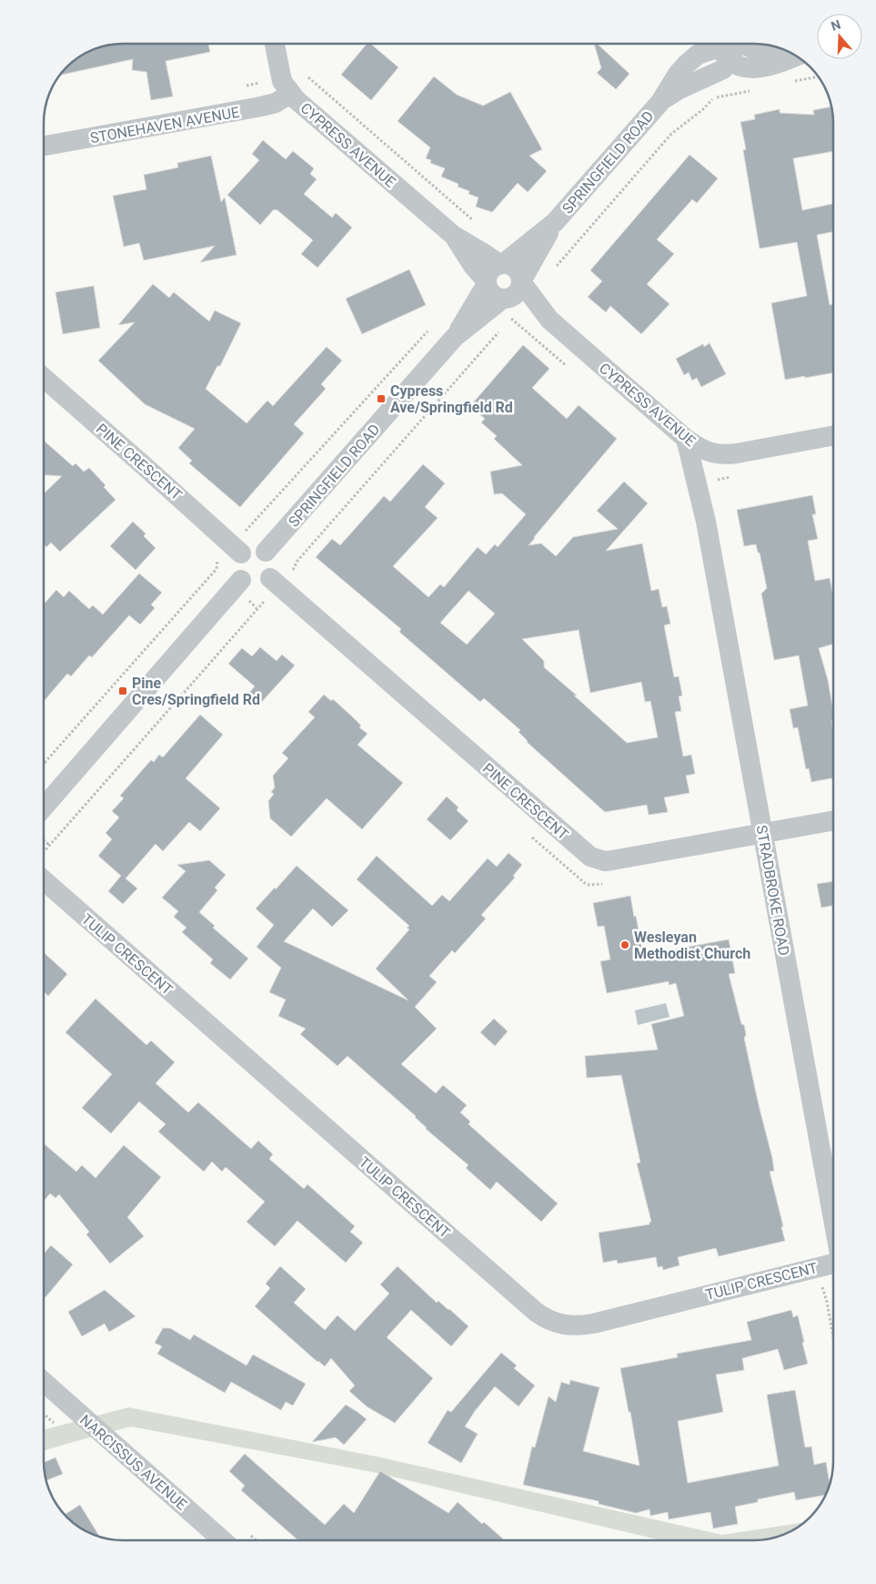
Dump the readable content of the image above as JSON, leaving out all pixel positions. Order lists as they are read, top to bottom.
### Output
{
  "streets": {
    "street": [
      "STONEHAVEN AVENUE",
      "CYPRESS AVENUE",
      "SPRINGFIELD ROAD",
      "PINE CRESCENT",
      "STRADBROKE ROAD",
      "TULIP CRESCENT",
      "NARCISSUS AVENUE"
    ]
  },
  "crossings": [
    ["STONEHAVEN AVENUE", "CYPRESS AVENUE"],
    ["CYPRESS AVENUE", "SPRINGFIELD ROAD"],
    ["CYPRESS AVENUE", "STRADBROKE ROAD"],
    ["PINE CRESCENT", "STRADBROKE ROAD"]
  ],
  "places": {
    "transit": ["Cypress Ave/Springfield Rd", "Pine Cres/Springfield Rd"],
    "other": ["Wesleyan Methodist Church"]
  },
  "north": "top"
}
